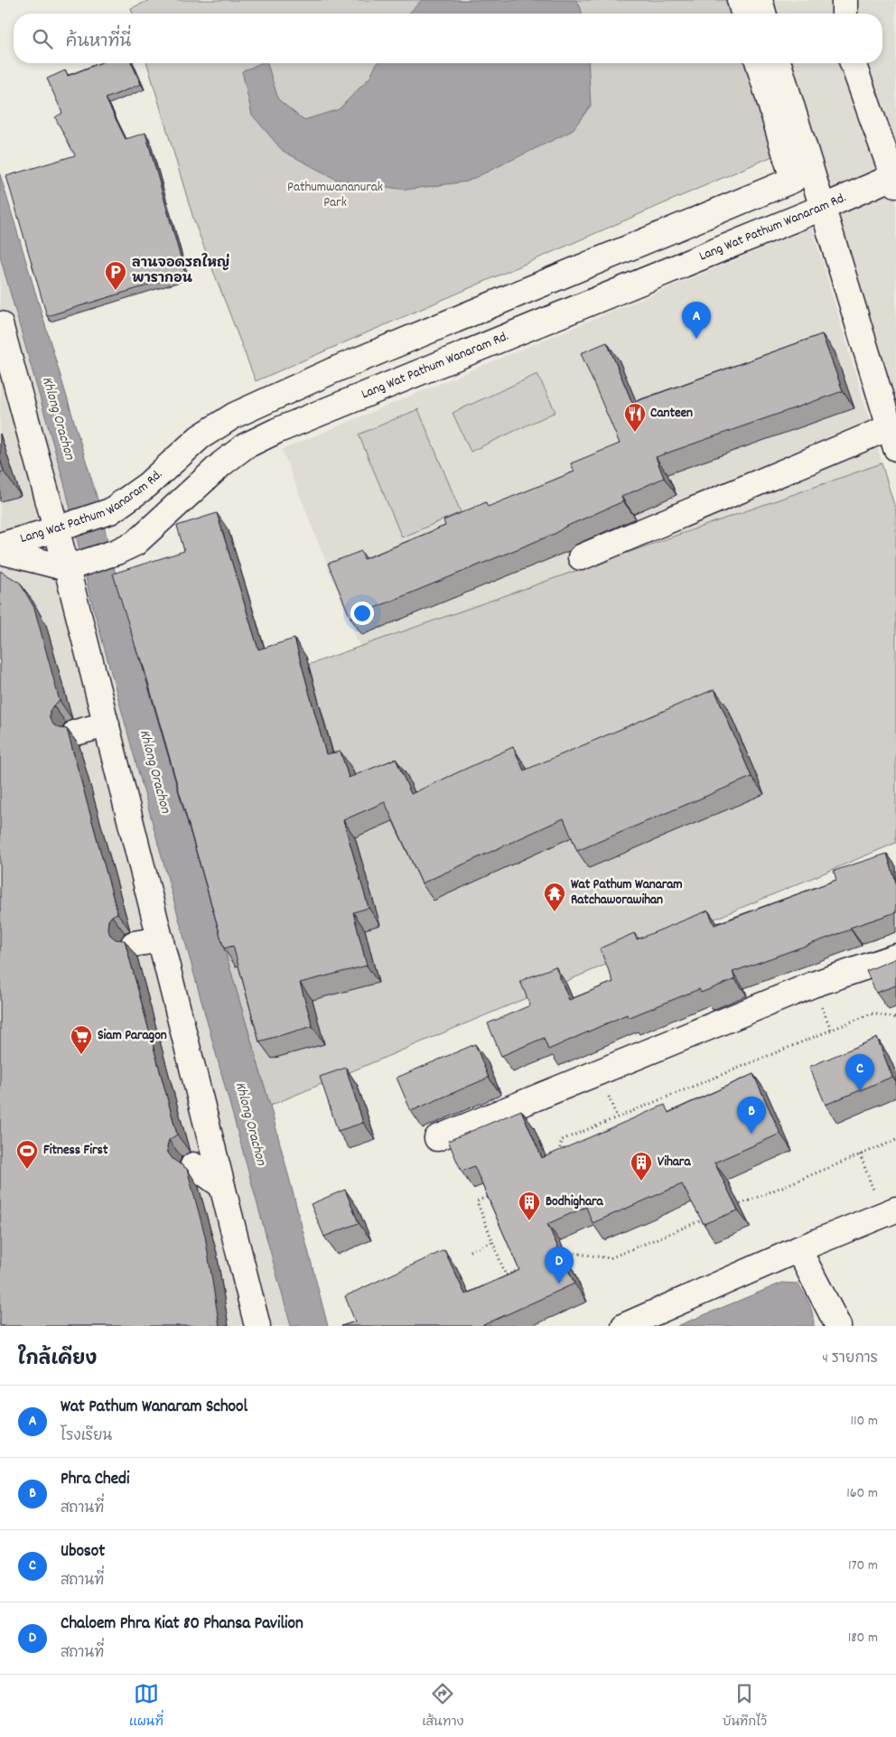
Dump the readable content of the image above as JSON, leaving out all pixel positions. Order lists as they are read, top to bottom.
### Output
{
  "streets": {
    "lane": ["Lang Wat Pathum Wanaram Rd."]
  },
  "water": ["Khlong Orachon"],
  "parks": ["Pathumwananurak Park"],
  "places": {
    "parking": ["ลานจอดรถใหญ่ พารากอน"],
    "restaurant": ["Canteen"],
    "temple": ["Wat Pathum Wanaram Ratchaworawihan"],
    "supermarket": ["Siam Paragon"],
    "sports": ["Fitness First"],
    "building": ["Vihara", "Bodhighara"]
  },
  "page": {
    "search": "ค้นหาที่นี่",
    "pins": [
      "A",
      "C",
      "B",
      "D"
    ],
    "heading": ["ใกล้เคียง", "4 รายการ"],
    "list": [
      {
        "mark": "A",
        "name": "Wat Pathum Wanaram School",
        "note": "โรงเรียน",
        "value": "110 m"
      },
      {
        "mark": "B",
        "name": "Phra Chedi",
        "note": "สถานที่",
        "value": "160 m"
      },
      {
        "mark": "C",
        "name": "Ubosot",
        "note": "สถานที่",
        "value": "170 m"
      },
      {
        "mark": "D",
        "name": "Chaloem Phra Kiat 80 Phansa Pavilion",
        "note": "สถานที่",
        "value": "180 m"
      }
    ],
    "nav": ["แผนที่", "เส้นทาง", "บันทึกไว้"]
  }
}
